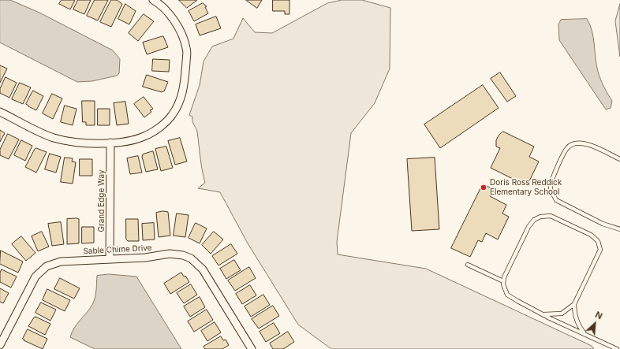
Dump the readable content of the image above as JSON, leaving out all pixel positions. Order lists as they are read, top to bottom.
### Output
{
  "streets": {
    "street": ["Grand Edge Way", "Sable Chime Drive"]
  },
  "crossings": [
    ["Grand Edge Way", "Sable Chime Drive"]
  ],
  "places": ["Doris Ross Reddick Elementary School"],
  "north": "top right"
}
